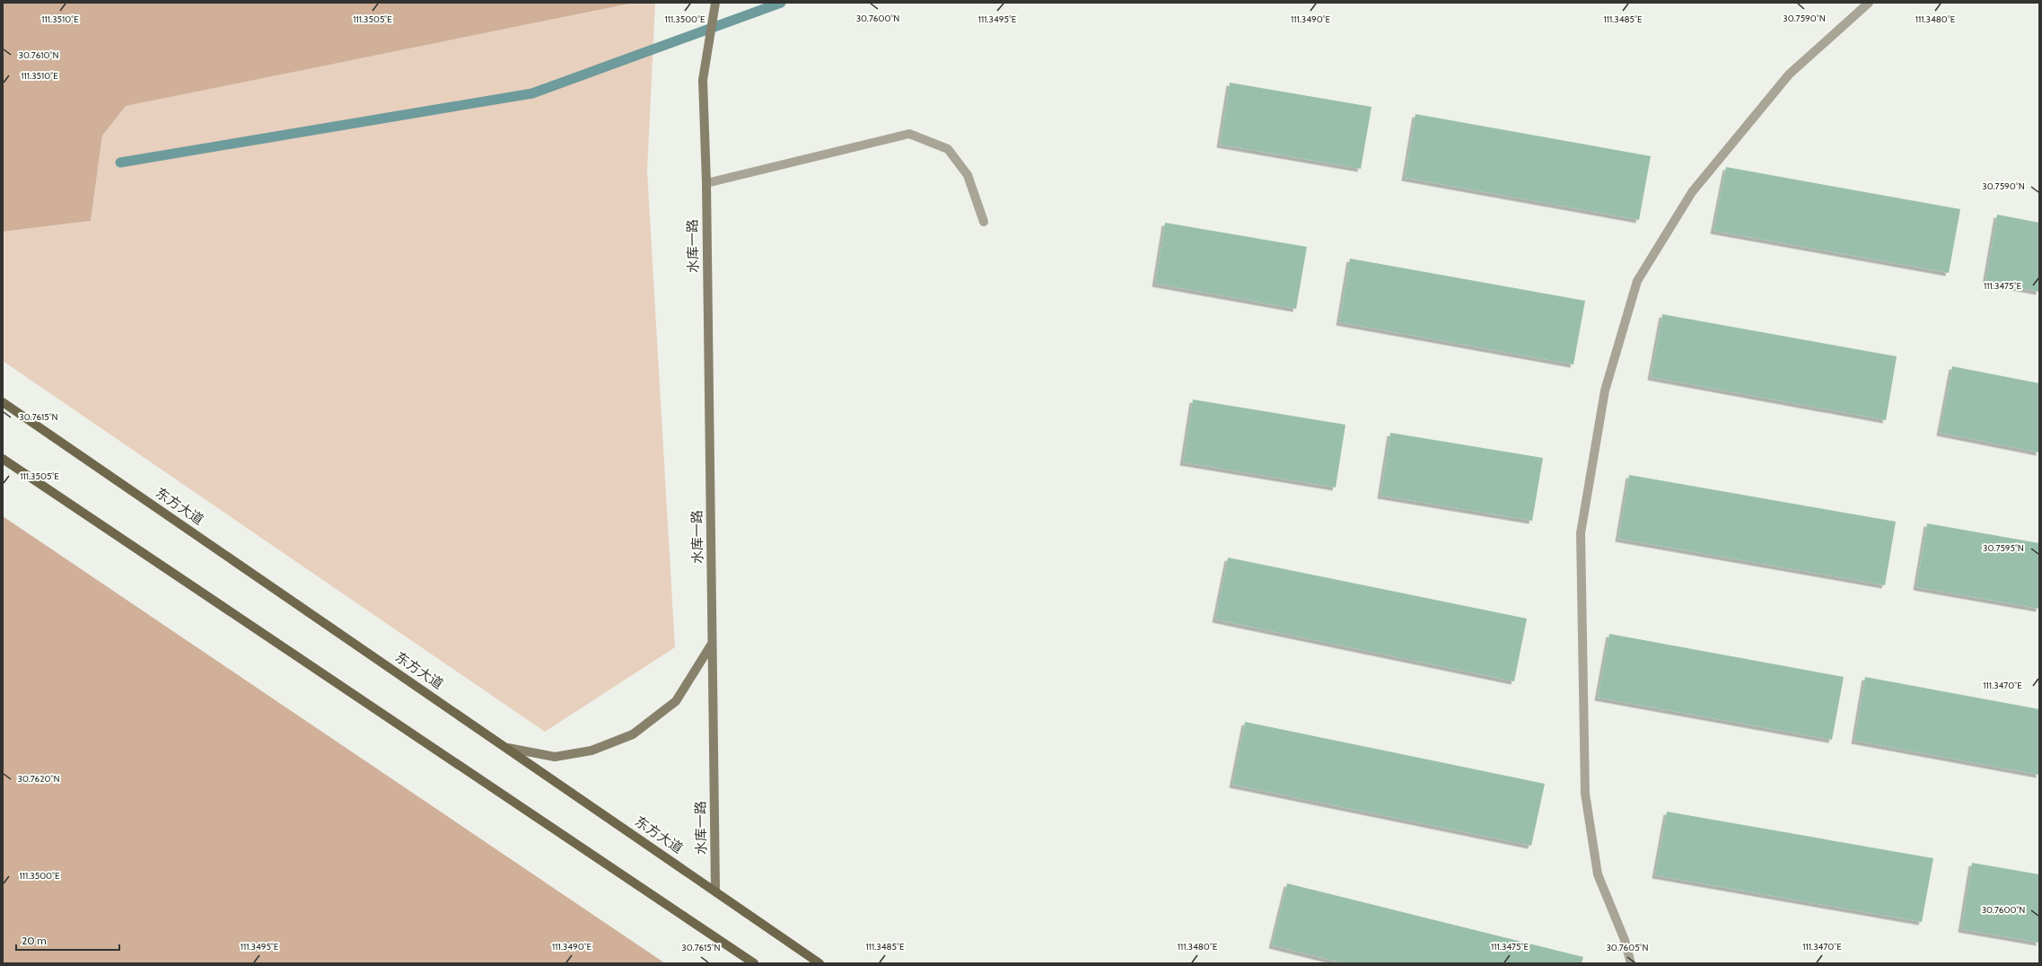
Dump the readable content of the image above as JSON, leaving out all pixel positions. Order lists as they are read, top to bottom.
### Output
{
  "streets": {
    "main road": ["东方大道"],
    "street": ["水库一路"]
  },
  "crossings": [
    ["水库一路", "东方大道"]
  ],
  "scale_bar": "20 m",
  "coordinates": [
    "30.7600°N",
    "30.7590°N",
    "111.3495°E",
    "111.3480°E",
    "111.3510°E",
    "111.3505°E",
    "111.3500°E",
    "111.3490°E",
    "111.3485°E",
    "30.7610°N",
    "111.3475°E",
    "30.7615°N",
    "30.7595°N",
    "111.3470°E",
    "30.7620°N",
    "30.7605°N"
  ]
}
